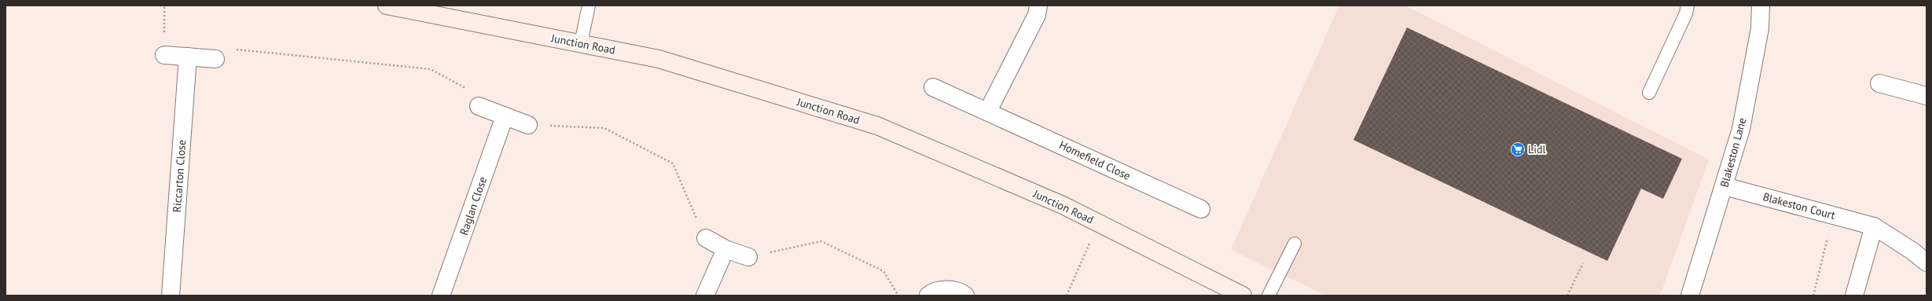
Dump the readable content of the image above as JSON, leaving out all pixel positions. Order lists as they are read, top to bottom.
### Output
{
  "streets": {
    "main road": ["Junction Road"],
    "street": [
      "Blakeston Lane",
      "Homefield Close",
      "Riccarton Close",
      "Raglan Close",
      "Blakeston Court"
    ]
  },
  "crossings": [
    ["Blakeston Lane", "Blakeston Court"]
  ],
  "places": {
    "supermarket": ["Lidl"]
  }
}
